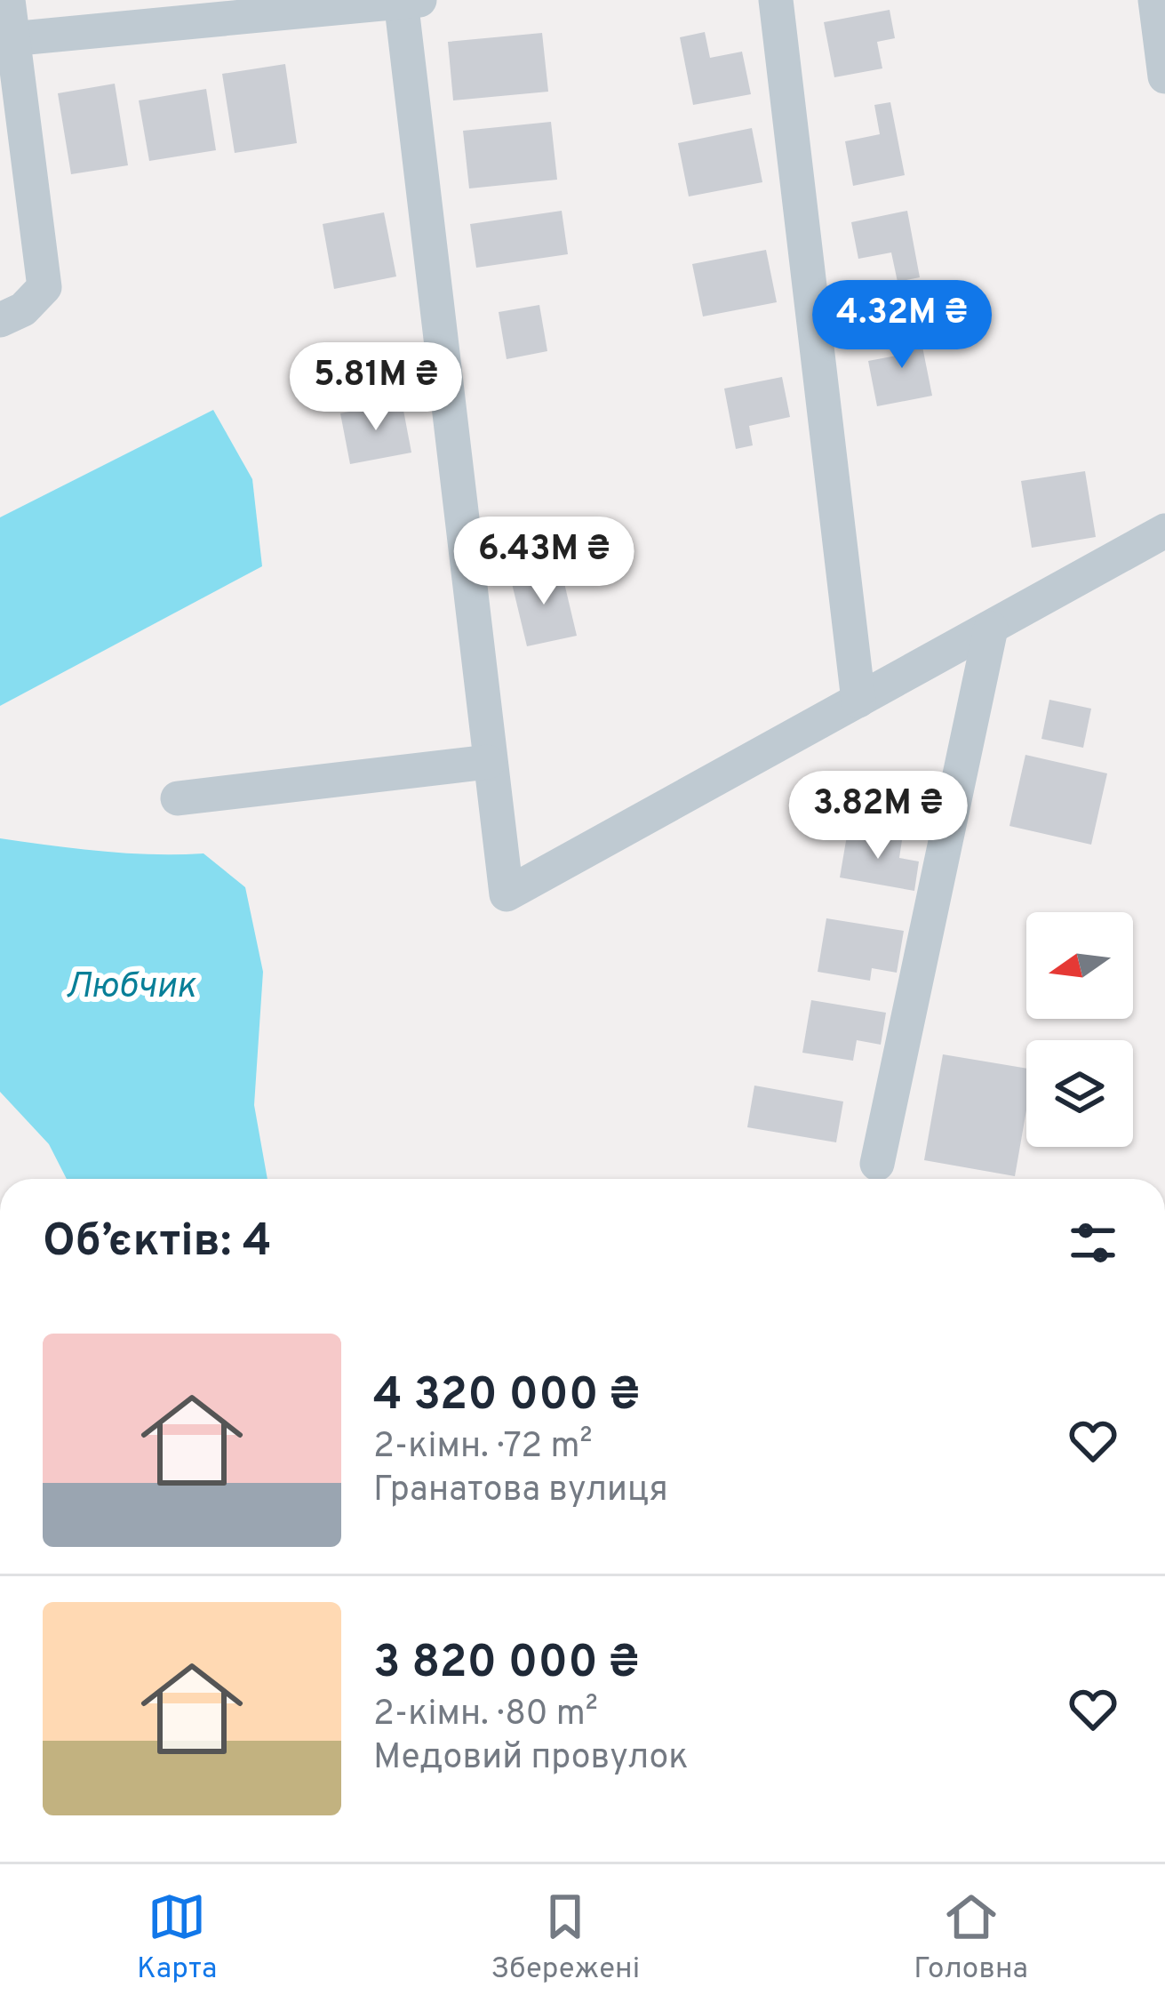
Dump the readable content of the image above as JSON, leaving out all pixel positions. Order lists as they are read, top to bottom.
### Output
{
  "water": ["Любчик"],
  "north": "left",
  "page": {
    "price": [
      "4.32M ₴",
      "5.81M ₴",
      "6.43M ₴",
      "3.82M ₴"
    ],
    "heading": "Об’єктів: 4",
    "list": [
      {
        "name": "4 320 000 ₴",
        "note": "2-кімн. · 72 m² · Гранатова вулиця"
      },
      {
        "name": "3 820 000 ₴",
        "note": "2-кімн. · 80 m² · Медовий провулок"
      }
    ],
    "tabs": ["Карта", "Збережені", "Головна"]
  }
}
